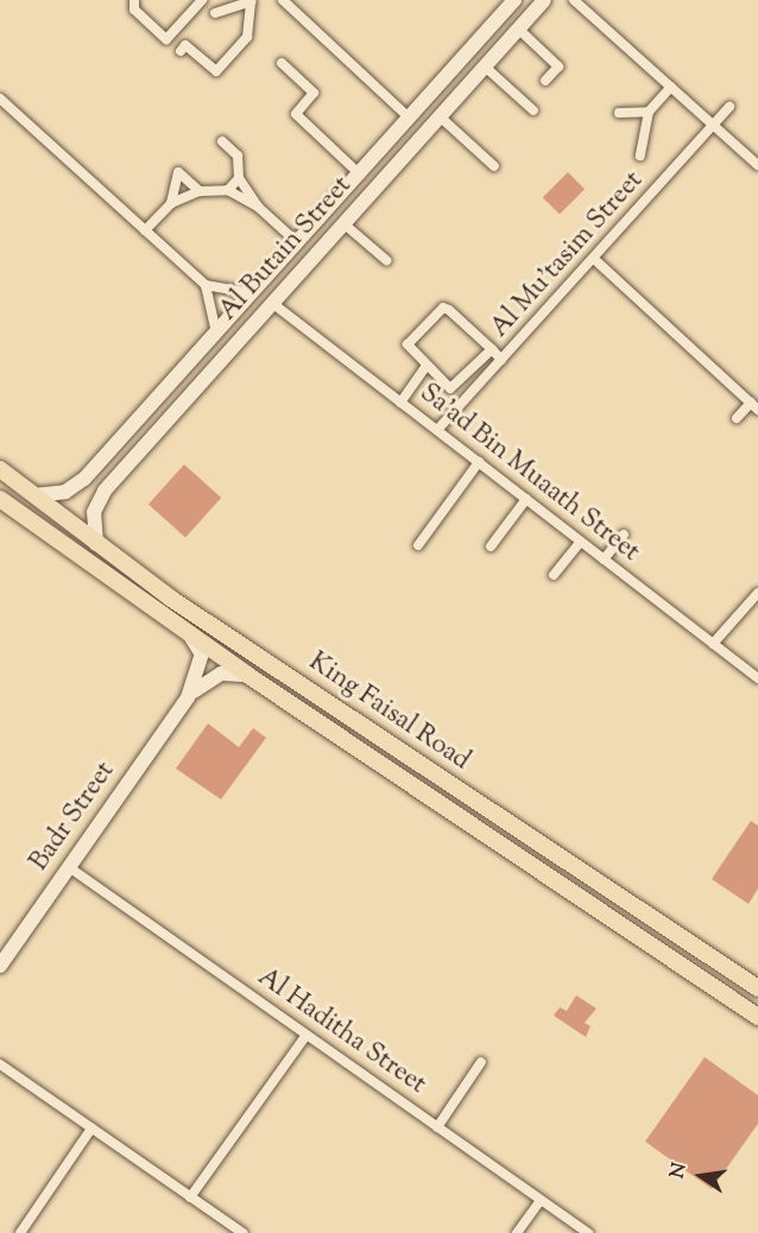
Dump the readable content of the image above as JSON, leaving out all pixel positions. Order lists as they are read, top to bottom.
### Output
{
  "streets": {
    "main road": ["King Faisal Road"],
    "street": [
      "Al Butain Street",
      "Al Mu'tasim Street",
      "Sa'ad Bin Muaath Street",
      "Badr Street",
      "Al Haditha Street"
    ]
  },
  "crossings": [
    ["Al Butain Street", "Sa'ad Bin Muaath Street"],
    ["Al Butain Street", "King Faisal Road"],
    ["Al Mu'tasim Street", "Sa'ad Bin Muaath Street"],
    ["King Faisal Road", "Badr Street"],
    ["Badr Street", "Al Haditha Street"]
  ],
  "north": "left"
}
